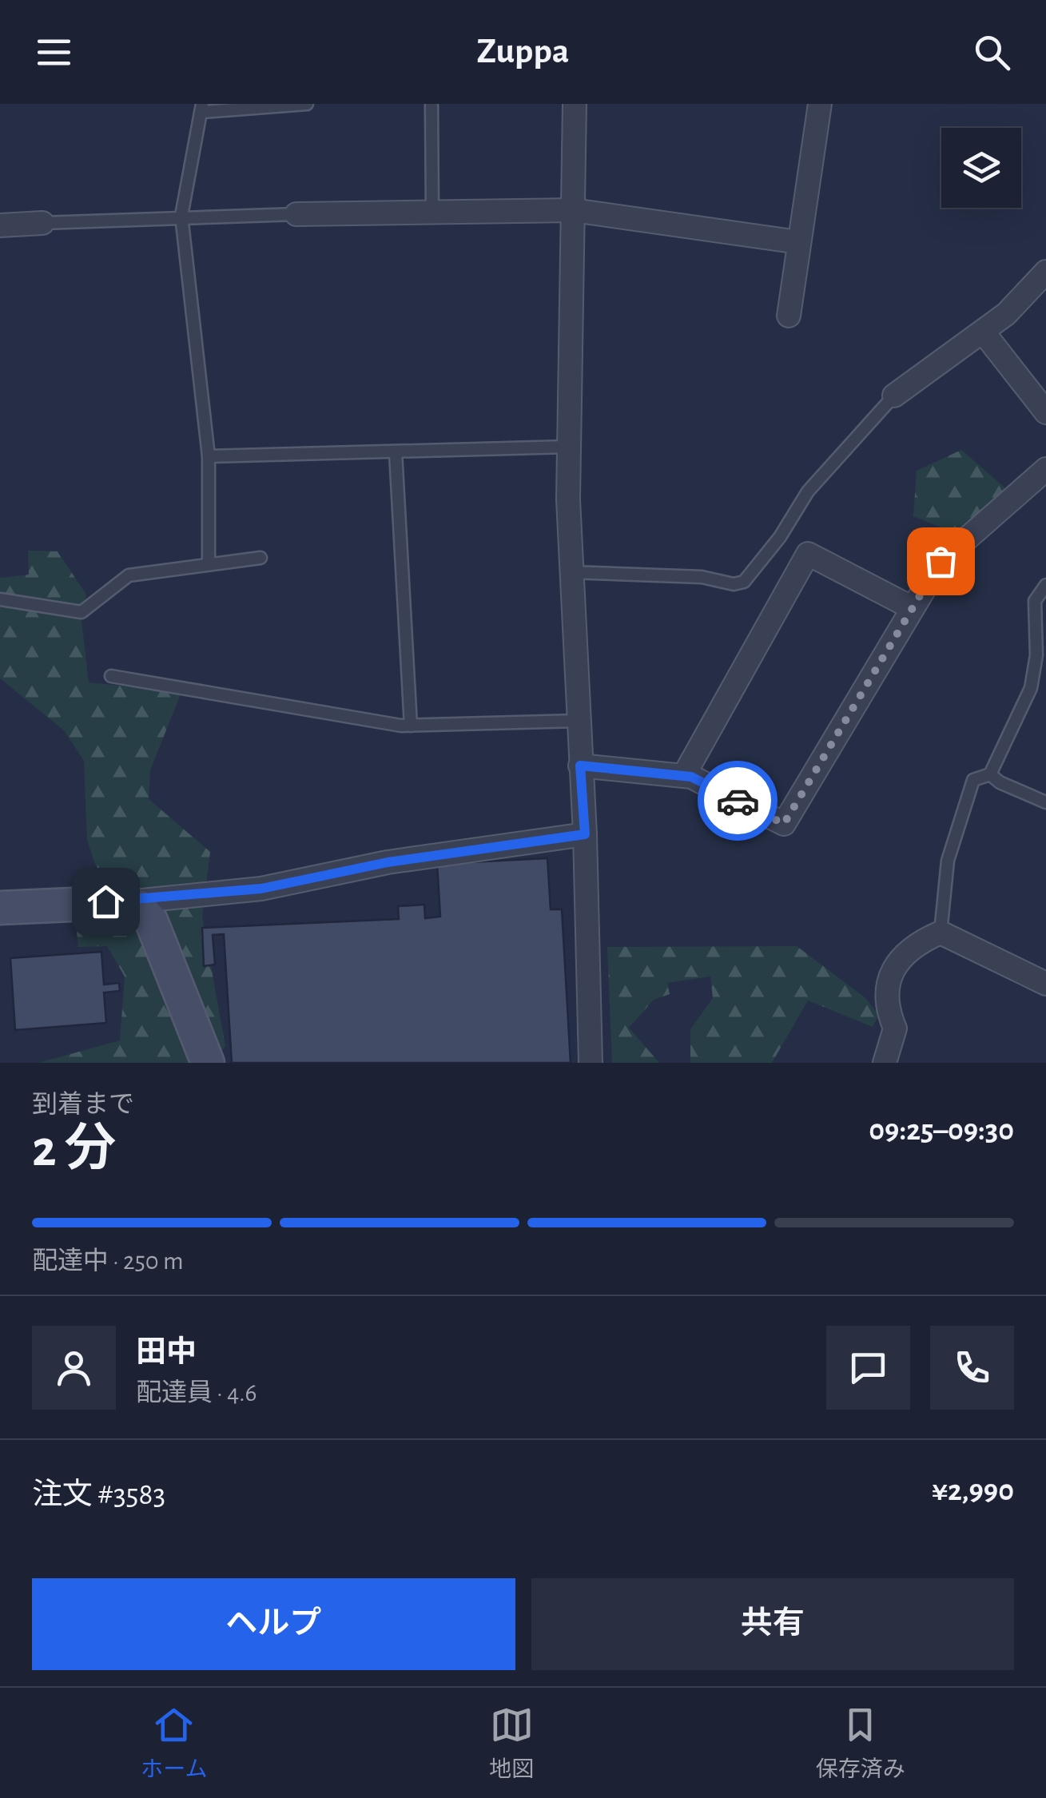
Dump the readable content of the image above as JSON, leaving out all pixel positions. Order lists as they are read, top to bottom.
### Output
{
  "page": {
    "header": "Zuppa",
    "heading": ["2 分", "到着まで", "09:25–09:30"],
    "panel": [
      "田中",
      "配達員 · 4.6",
      "注文 #3583",
      "¥2,990"
    ],
    "bar": "配達中 · 250 m",
    "buttons": ["ヘルプ", "共有"],
    "tabs": ["ホーム", "地図", "保存済み"]
  }
}
